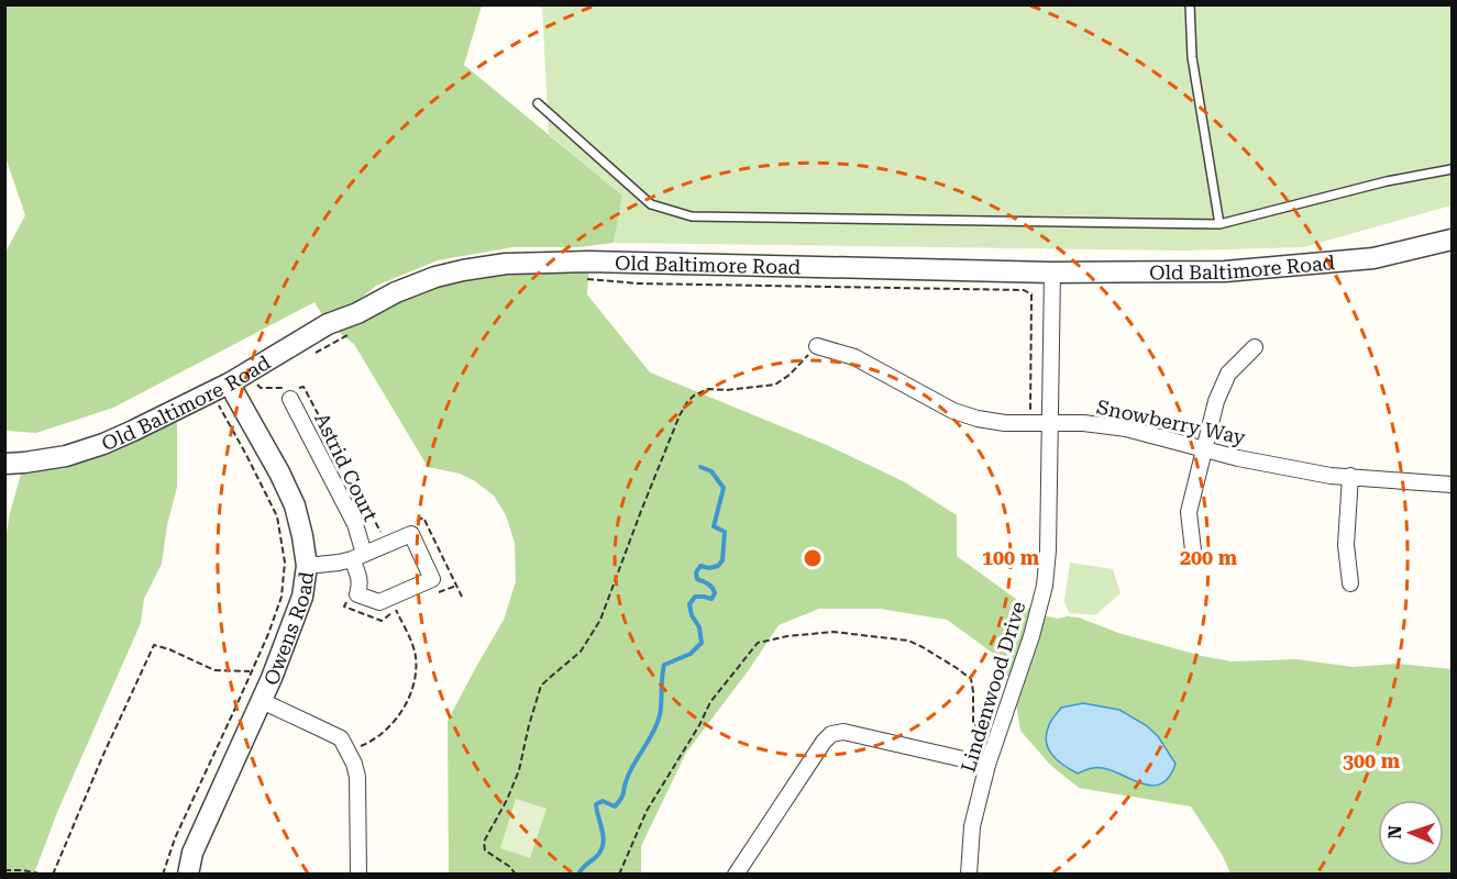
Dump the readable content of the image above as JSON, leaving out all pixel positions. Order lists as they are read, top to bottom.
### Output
{
  "streets": {
    "street": [
      "Old Baltimore Road",
      "Snowberry Way",
      "Astrid Court",
      "Owens Road",
      "Lindenwood Drive"
    ]
  },
  "crossings": [
    ["Old Baltimore Road", "Owens Road"],
    ["Old Baltimore Road", "Lindenwood Drive"],
    ["Snowberry Way", "Lindenwood Drive"],
    ["Astrid Court", "Owens Road"]
  ],
  "north": "left",
  "rings": ["100 m", "200 m", "300 m"]
}
